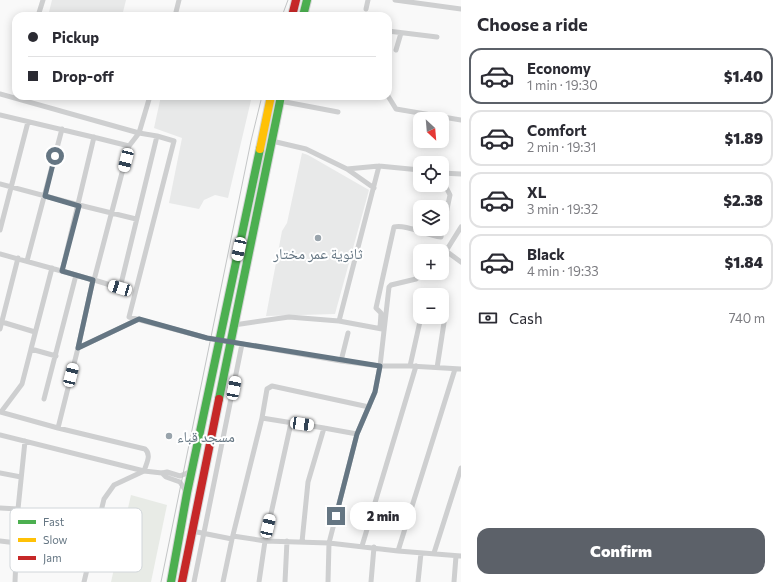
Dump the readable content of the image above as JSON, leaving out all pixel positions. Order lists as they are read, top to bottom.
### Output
{
  "places": ["ثانوية عمر مختار", "مسجد قباء"],
  "legend": ["Fast", "Slow", "Jam"],
  "north": "bottom right",
  "page": {
    "heading": "Choose a ride",
    "banner": ["Pickup", "Drop-off"],
    "list": [
      {
        "name": "Economy",
        "note": "1 min · 19:30",
        "value": "$1.40"
      },
      {
        "name": "Comfort",
        "note": "2 min · 19:31",
        "value": "$1.89"
      },
      {
        "name": "XL",
        "note": "3 min · 19:32",
        "value": "$2.38"
      },
      {
        "name": "Black",
        "note": "4 min · 19:33",
        "value": "$1.84"
      }
    ],
    "map_buttons": ["+", "−"],
    "pay": ["Cash", "740 m"],
    "bubble": "2 min",
    "buttons": "Confirm"
  }
}
